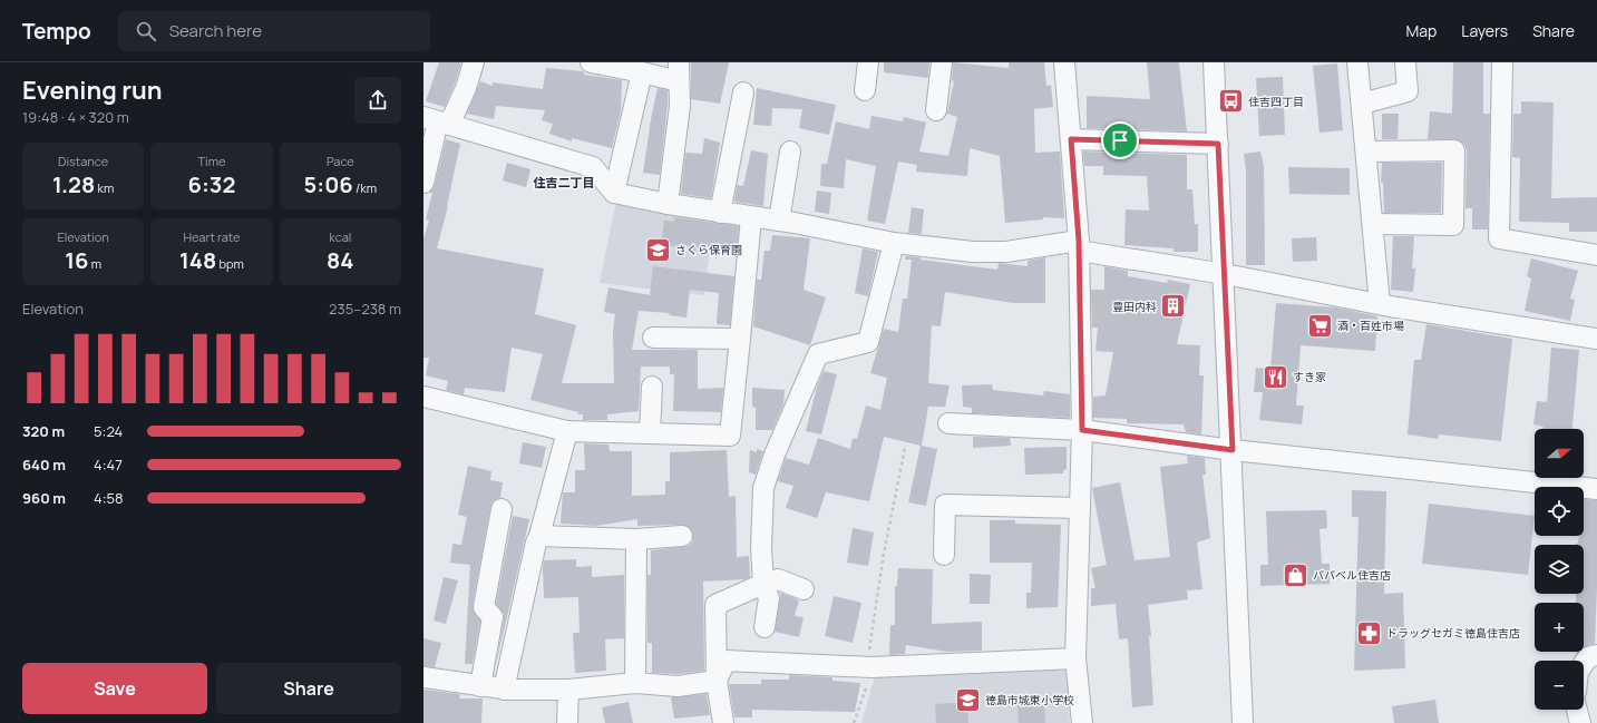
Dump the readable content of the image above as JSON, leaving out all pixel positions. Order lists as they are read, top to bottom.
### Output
{
  "districts": ["住吉二丁目"],
  "places": {
    "bus stop": ["住吉四丁目"],
    "school or university": ["さくら保育園", "徳島市城東小学校"],
    "building": ["豊田内科"],
    "supermarket": ["酒・百姓市場"],
    "restaurant": ["すき家"],
    "shop": ["パパベル住吉店"],
    "pharmacy": ["ドラッグセガミ徳島住吉店"]
  },
  "north": "right",
  "page": {
    "header": "Tempo",
    "search": "Search here",
    "nav": ["Map", "Layers", "Share"],
    "heading": ["Evening run", "19:48 · 4 × 320 m"],
    "stats": [
      ["Distance", "1.28 km"],
      ["Time", "6:32"],
      ["Pace", "5:06 /km"],
      ["Elevation", "16 m"],
      ["Heart rate", "148 bpm"],
      ["kcal", "84"]
    ],
    "chart": ["Elevation", "235–238 m"],
    "list": [
      {
        "name": "320 m",
        "note": "5:24"
      },
      {
        "name": "640 m",
        "note": "4:47"
      },
      {
        "name": "960 m",
        "note": "4:58"
      }
    ],
    "map_buttons": ["+", "−"],
    "buttons": ["Save", "Share"]
  }
}
